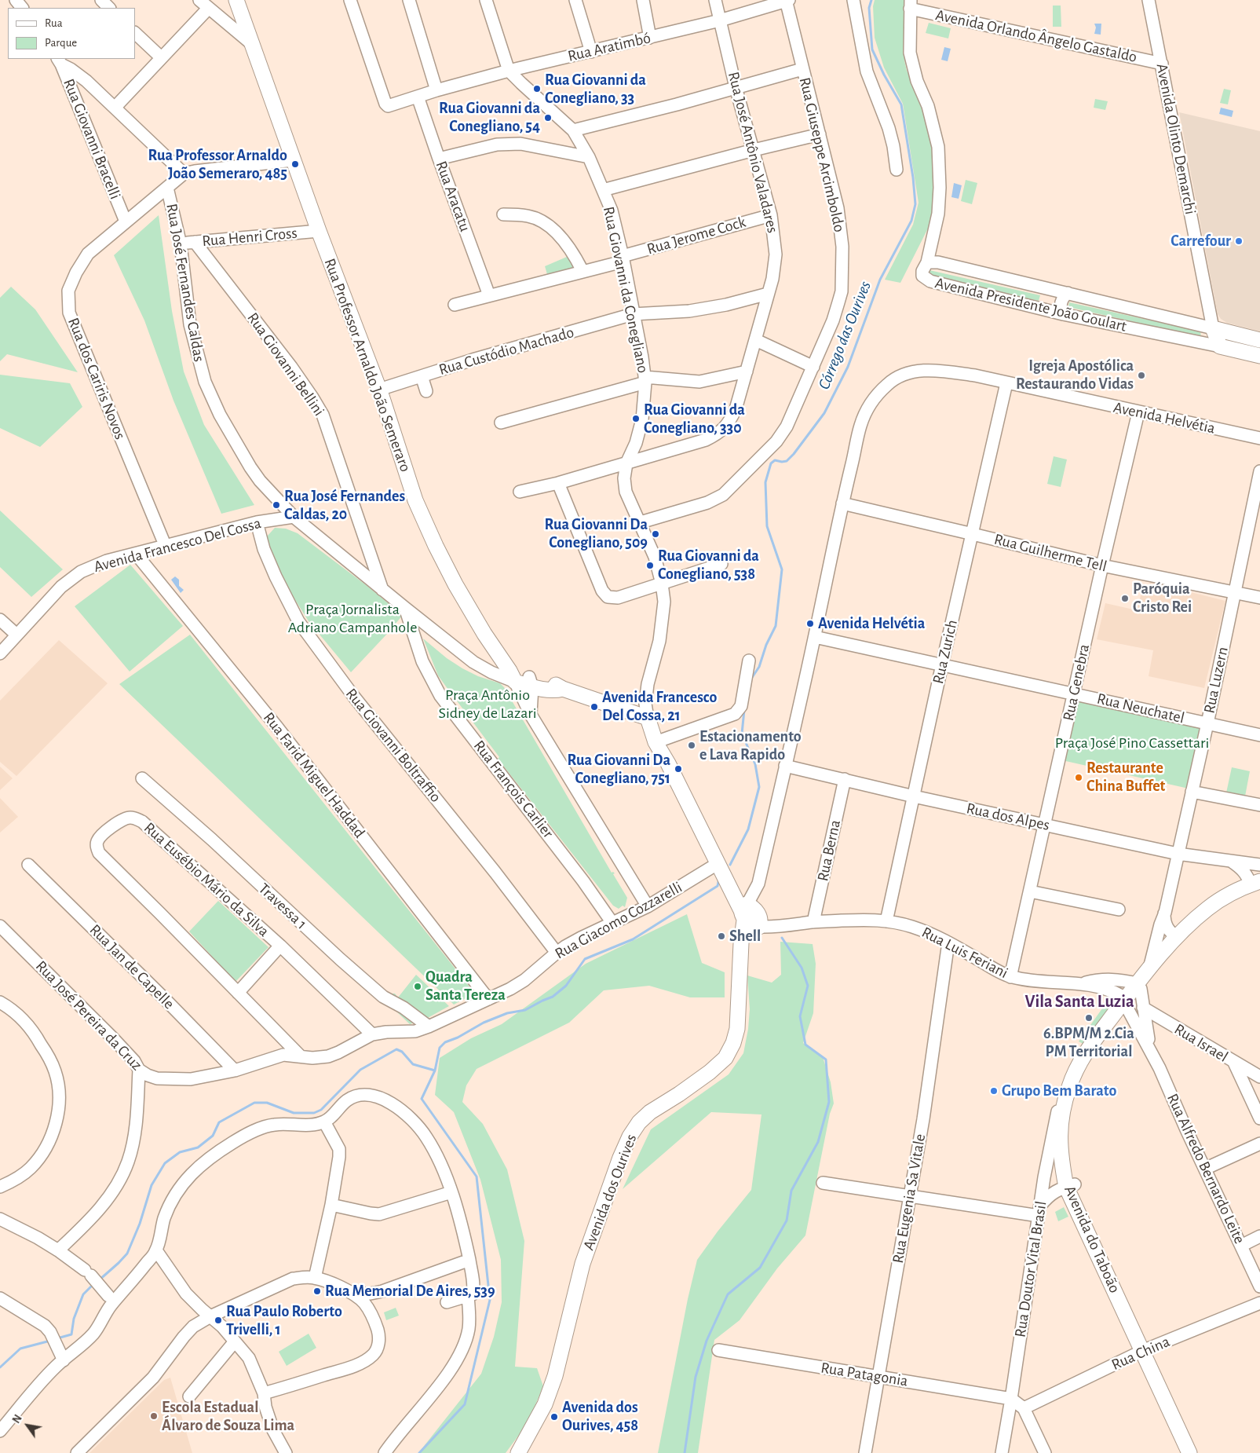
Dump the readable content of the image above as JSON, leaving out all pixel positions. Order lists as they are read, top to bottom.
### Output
{
  "streets": {
    "main road": [
      "Avenida Olinto Demarchi",
      "Rua Giovanni da Conegliano",
      "Avenida Presidente João Goulart",
      "Rua Professor Arnaldo João Semeraro",
      "Avenida dos Ourives",
      "Avenida do Taboão"
    ],
    "street": [
      "Avenida Orlando Ângelo Gastaldo",
      "Rua Aratimbó",
      "Rua Giovanni Bracelli",
      "Rua José Antônio Valadares",
      "Rua Giuseppe Arcimboldo",
      "Rua Aracatu",
      "Rua Jerome Cock",
      "Rua Henri Cross",
      "Rua José Fernandes Caldas",
      "Rua Custódio Machado",
      "Rua Giovanni Bellini",
      "Rua dos Cariris Novos",
      "Avenida Helvétia",
      "Avenida Francesco Del Cossa",
      "Rua Guilherme Tell",
      "Rua Zurich",
      "Rua Luzern",
      "Rua Genebra",
      "Rua Neuchatel",
      "Rua Giovanni Boltraffio",
      "Rua Farid Miguel Haddad",
      "Rua François Carlier",
      "Rua dos Alpes",
      "Rua Berna",
      "Rua Eusébio Mário da Silva",
      "Travessa 1",
      "Rua Giacomo Cozzarelli",
      "Rua Luis Feriani",
      "Rua Jan de Capelle",
      "Rua José Pereira da Cruz",
      "Rua Israel",
      "Rua Alfredo Bernardo Leite",
      "Rua Eugenia Sa Vitale",
      "Rua Doutor Vital Brasil",
      "Rua China",
      "Rua Patagonia"
    ]
  },
  "crossings": [
    ["Avenida Orlando Ângelo Gastaldo", "Avenida Olinto Demarchi"],
    ["Rua Aratimbó", "Rua José Antônio Valadares"],
    ["Rua Aratimbó", "Rua Giuseppe Arcimboldo"],
    ["Rua Aratimbó", "Rua Aracatu"],
    ["Rua Aratimbó", "Rua Giovanni da Conegliano"],
    ["Rua Giovanni Bracelli", "Rua dos Cariris Novos"],
    ["Avenida Olinto Demarchi", "Avenida Presidente João Goulart"],
    ["Rua José Antônio Valadares", "Rua Jerome Cock"],
    ["Rua José Antônio Valadares", "Rua Giovanni da Conegliano"],
    ["Rua José Antônio Valadares", "Rua Custódio Machado"],
    ["Rua Giuseppe Arcimboldo", "Rua Giovanni da Conegliano"],
    ["Rua Aracatu", "Rua Jerome Cock"],
    ["Rua Jerome Cock", "Rua Giovanni da Conegliano"],
    ["Rua Henri Cross", "Rua José Fernandes Caldas"],
    ["Rua Henri Cross", "Rua Giovanni Bellini"],
    ["Rua Henri Cross", "Rua Professor Arnaldo João Semeraro"],
    ["Rua José Fernandes Caldas", "Rua Giovanni Bellini"],
    ["Rua José Fernandes Caldas", "Rua dos Cariris Novos"],
    ["Rua José Fernandes Caldas", "Avenida Francesco Del Cossa"],
    ["Rua Giovanni da Conegliano", "Rua Custódio Machado"],
    ["Rua Giovanni da Conegliano", "Avenida Helvétia"],
    ["Rua Giovanni da Conegliano", "Rua Giacomo Cozzarelli"],
    ["Rua Giovanni da Conegliano", "Rua Luis Feriani"],
    ["Rua Giovanni da Conegliano", "Avenida dos Ourives"],
    ["Rua Custódio Machado", "Rua Professor Arnaldo João Semeraro"],
    ["Rua Professor Arnaldo João Semeraro", "Rua Giacomo Cozzarelli"],
    ["Rua dos Cariris Novos", "Avenida Francesco Del Cossa"],
    ["Avenida Helvétia", "Rua Guilherme Tell"],
    ["Avenida Helvétia", "Rua Zurich"],
    ["Avenida Helvétia", "Rua Genebra"],
    ["Avenida Helvétia", "Rua Neuchatel"],
    ["Avenida Helvétia", "Rua dos Alpes"],
    ["Avenida Helvétia", "Rua Luis Feriani"],
    ["Avenida Helvétia", "Avenida dos Ourives"],
    ["Avenida Francesco Del Cossa", "Rua Giovanni Boltraffio"],
    ["Avenida Francesco Del Cossa", "Rua Farid Miguel Haddad"],
    ["Rua Guilherme Tell", "Rua Zurich"],
    ["Rua Guilherme Tell", "Rua Luzern"],
    ["Rua Guilherme Tell", "Rua Genebra"],
    ["Rua Zurich", "Rua Neuchatel"],
    ["Rua Zurich", "Rua dos Alpes"],
    ["Rua Zurich", "Rua Luis Feriani"],
    ["Rua Luzern", "Rua Neuchatel"],
    ["Rua Luzern", "Rua dos Alpes"],
    ["Rua Luzern", "Avenida do Taboão"],
    ["Rua Genebra", "Rua Neuchatel"],
    ["Rua Genebra", "Rua dos Alpes"],
    ["Rua Genebra", "Rua Luis Feriani"],
    ["Rua Giovanni Boltraffio", "Rua Giacomo Cozzarelli"],
    ["Rua Farid Miguel Haddad", "Rua Giacomo Cozzarelli"],
    ["Rua François Carlier", "Rua Giacomo Cozzarelli"],
    ["Rua dos Alpes", "Rua Berna"],
    ["Rua Berna", "Rua Luis Feriani"],
    ["Rua Eusébio Mário da Silva", "Rua José Pereira da Cruz"],
    ["Travessa 1", "Rua Giacomo Cozzarelli"],
    ["Rua Giacomo Cozzarelli", "Rua José Pereira da Cruz"],
    ["Rua Luis Feriani", "Rua Alfredo Bernardo Leite"],
    ["Rua Luis Feriani", "Avenida dos Ourives"],
    ["Rua Luis Feriani", "Rua Eugenia Sa Vitale"],
    ["Rua Luis Feriani", "Avenida do Taboão"],
    ["Rua Jan de Capelle", "Rua José Pereira da Cruz"],
    ["Rua Israel", "Rua Alfredo Bernardo Leite"],
    ["Rua Alfredo Bernardo Leite", "Avenida do Taboão"],
    ["Rua Eugenia Sa Vitale", "Rua Patagonia"],
    ["Avenida do Taboão", "Rua Doutor Vital Brasil"],
    ["Avenida do Taboão", "Rua China"],
    ["Rua Doutor Vital Brasil", "Rua Patagonia"]
  ],
  "districts": ["Vila Santa Luzia"],
  "water": ["Córrego das Ourives"],
  "parks": ["Praça Jornalista Adriano Campanhole", "Praça Antônio Sidney de Lazari", "Praça José Pino Cassettari"],
  "places": [
    "Rua Giovanni da Conegliano, 33",
    "Rua Giovanni da Conegliano, 54",
    "Rua Professor Arnaldo João Semeraro, 485",
    "Carrefour",
    "Igreja Apostólica Restaurando Vidas",
    "Rua Giovanni da Conegliano, 330",
    "Rua José Fernandes Caldas, 20",
    "Rua Giovanni Da Conegliano, 509",
    "Rua Giovanni da Conegliano, 538",
    "Paróquia Cristo Rei",
    "Avenida Helvétia",
    "Avenida Francesco Del Cossa, 21",
    "Estacionamento e Lava Rapido",
    "Rua Giovanni Da Conegliano, 751",
    "Restaurante China Buffet",
    "Shell",
    "Quadra Santa Tereza",
    "6.BPM/M 2.Cia PM Territorial",
    "Grupo Bem Barato",
    "Rua Memorial De Aires, 539",
    "Rua Paulo Roberto Trivelli, 1",
    "Escola Estadual Álvaro de Souza Lima",
    "Avenida dos Ourives, 458"
  ],
  "legend": ["Rua", "Parque"],
  "north": "top left"
}
